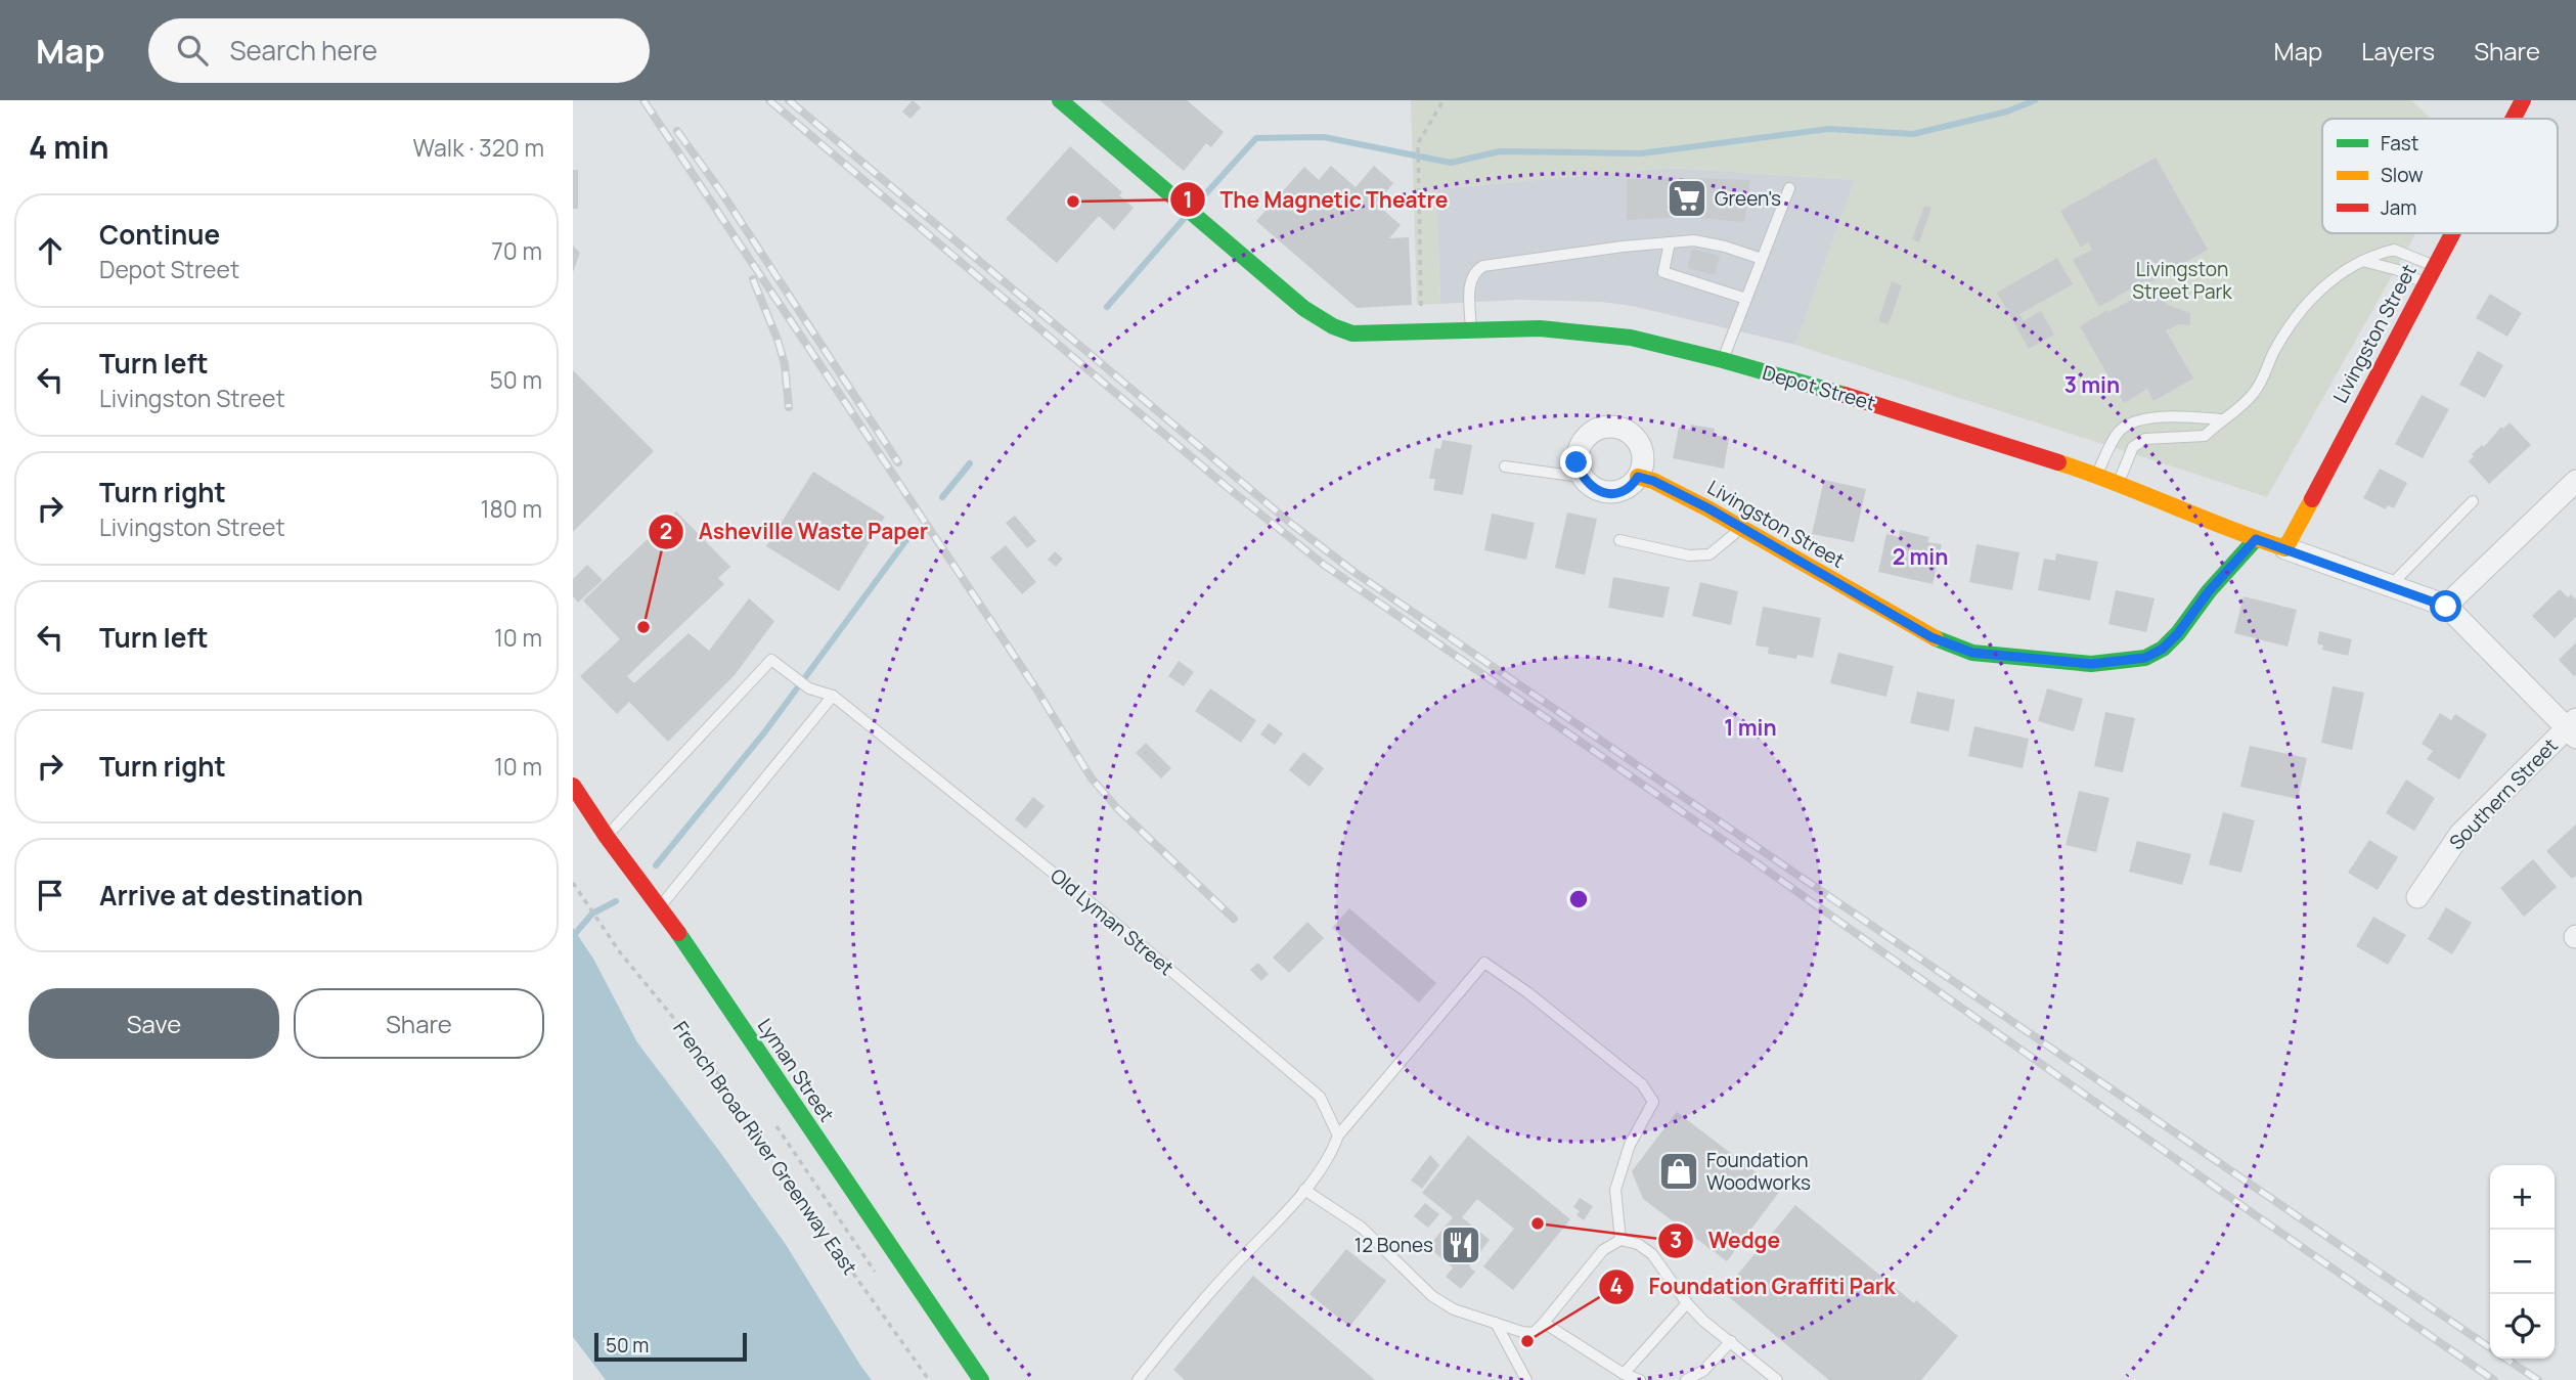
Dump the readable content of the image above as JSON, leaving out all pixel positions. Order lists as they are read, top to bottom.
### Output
{
  "streets": {
    "street": [
      "Livingston Street",
      "Depot Street",
      "Southern Street",
      "Lyman Street"
    ],
    "lane": ["Old Lyman Street"],
    "path": ["French Broad River Greenway East"]
  },
  "crossings": [
    ["Livingston Street", "Depot Street"],
    ["Depot Street", "Southern Street"]
  ],
  "parks": ["Livingston Street Park"],
  "places": {
    "supermarket": ["Green's"],
    "other": [
      "The Magnetic Theatre",
      "Asheville Waste Paper",
      "Wedge",
      "Foundation Graffiti Park"
    ],
    "shop": ["Foundation Woodworks"],
    "restaurant": ["12 Bones"]
  },
  "legend": ["Fast", "Slow", "Jam"],
  "scale_bar": "50 m",
  "page": {
    "header": "Map",
    "search": "Search here",
    "nav": ["Map", "Layers", "Share"],
    "heading": ["4 min", "Walk · 320 m"],
    "list": [
      ["Continue", "Depot Street", "70 m"],
      ["Turn left", "Livingston Street", "50 m"],
      ["Turn right", "Livingston Street", "180 m"],
      ["Turn left", "10 m"],
      ["Turn right", "10 m"],
      "Arrive at destination"
    ],
    "buttons": ["Save", "Share"],
    "map_buttons": ["+", "−"],
    "scale": "50 m"
  },
  "rings": ["3 min", "2 min", "1 min"]
}
